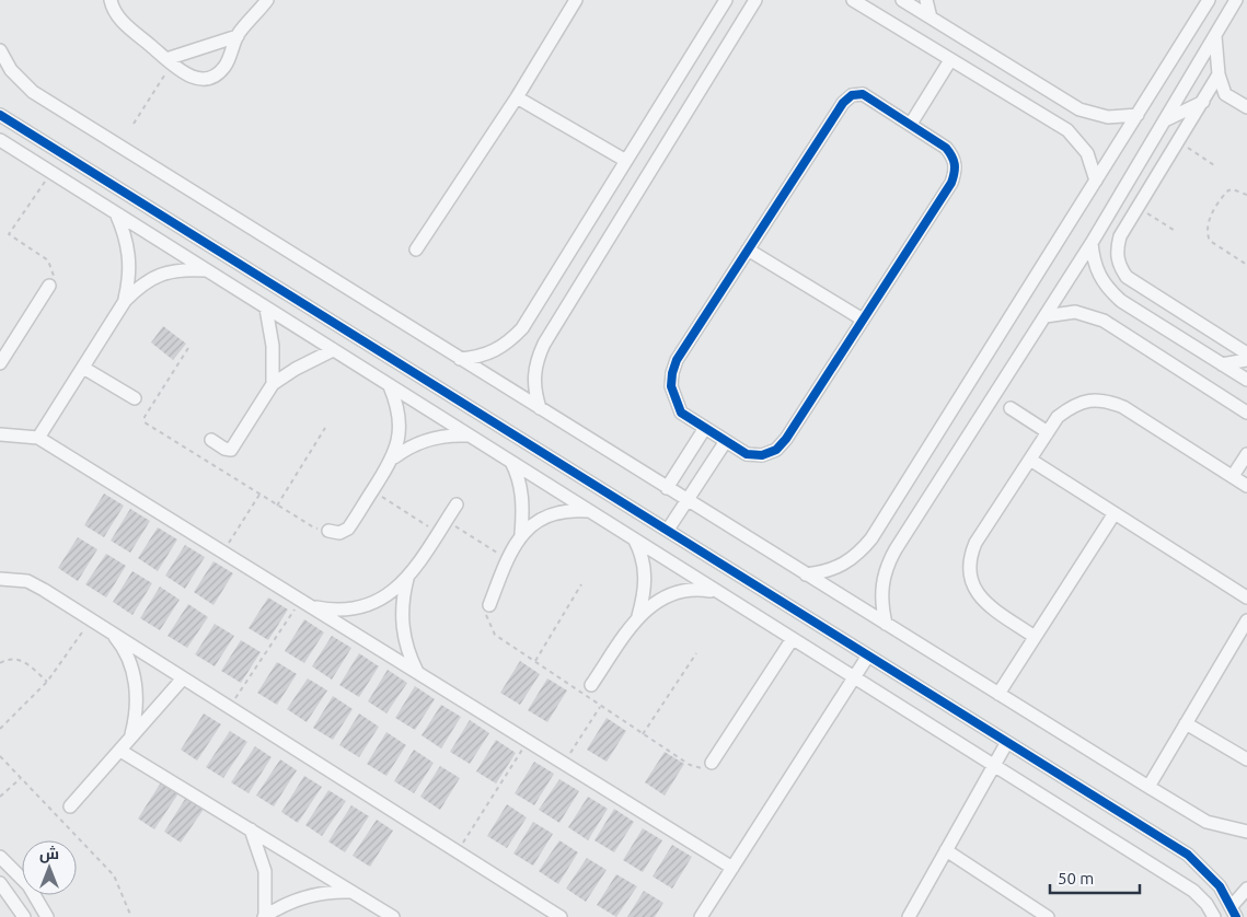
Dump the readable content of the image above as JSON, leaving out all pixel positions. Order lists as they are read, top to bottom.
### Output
{
  "scale_bar": "50 m",
  "north": "top"
}
